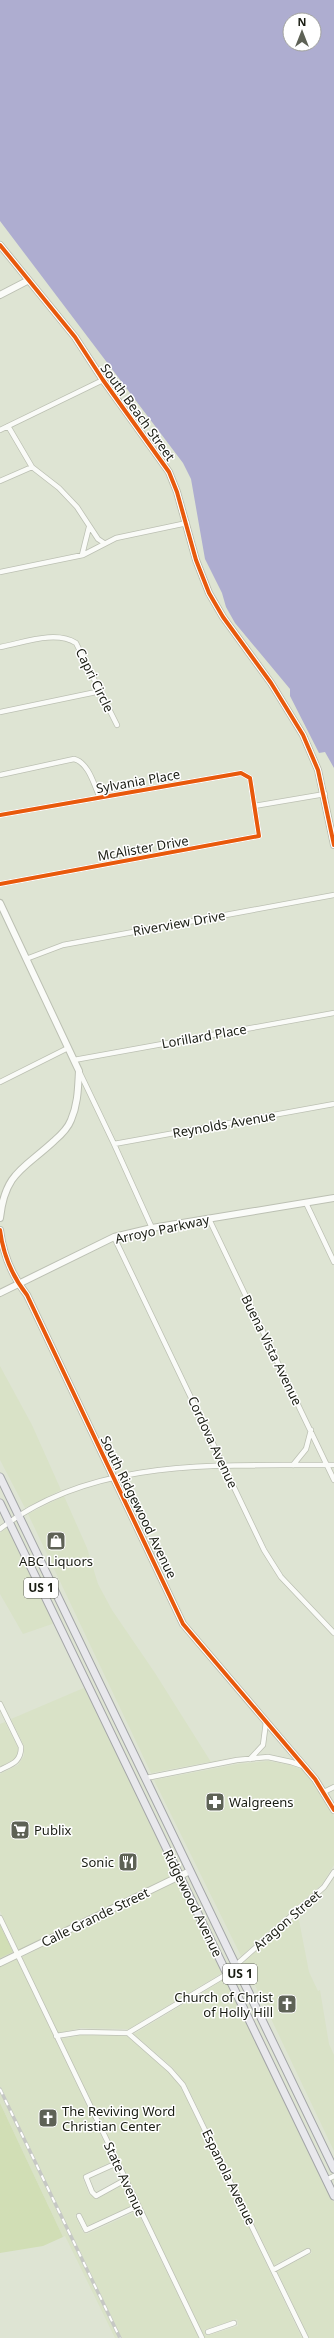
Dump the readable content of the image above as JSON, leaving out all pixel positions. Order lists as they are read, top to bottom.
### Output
{
  "streets": {
    "main road": ["US 1", "Ridgewood Avenue"],
    "street": [
      "South Beach Street",
      "Capri Circle",
      "Sylvania Place",
      "McAlister Drive",
      "Riverview Drive",
      "Lorillard Place",
      "Reynolds Avenue",
      "Arroyo Parkway",
      "Buena Vista Avenue",
      "Cordova Avenue",
      "South Ridgewood Avenue",
      "Calle Grande Street",
      "Aragon Street",
      "Espanola Avenue",
      "State Avenue"
    ]
  },
  "crossings": [
    ["Sylvania Place", "McAlister Drive"],
    ["Arroyo Parkway", "Buena Vista Avenue"],
    ["Arroyo Parkway", "Cordova Avenue"],
    ["Arroyo Parkway", "South Ridgewood Avenue"],
    ["US 1", "Ridgewood Avenue"],
    ["Ridgewood Avenue", "Calle Grande Street"],
    ["Ridgewood Avenue", "Aragon Street"],
    ["Calle Grande Street", "State Avenue"]
  ],
  "places": {
    "shop": ["ABC Liquors"],
    "pharmacy": ["Walgreens"],
    "supermarket": ["Publix"],
    "restaurant": ["Sonic"],
    "church": ["Church of Christ of Holly Hill", "The Reviving Word Christian Center"]
  },
  "north": "top"
}
